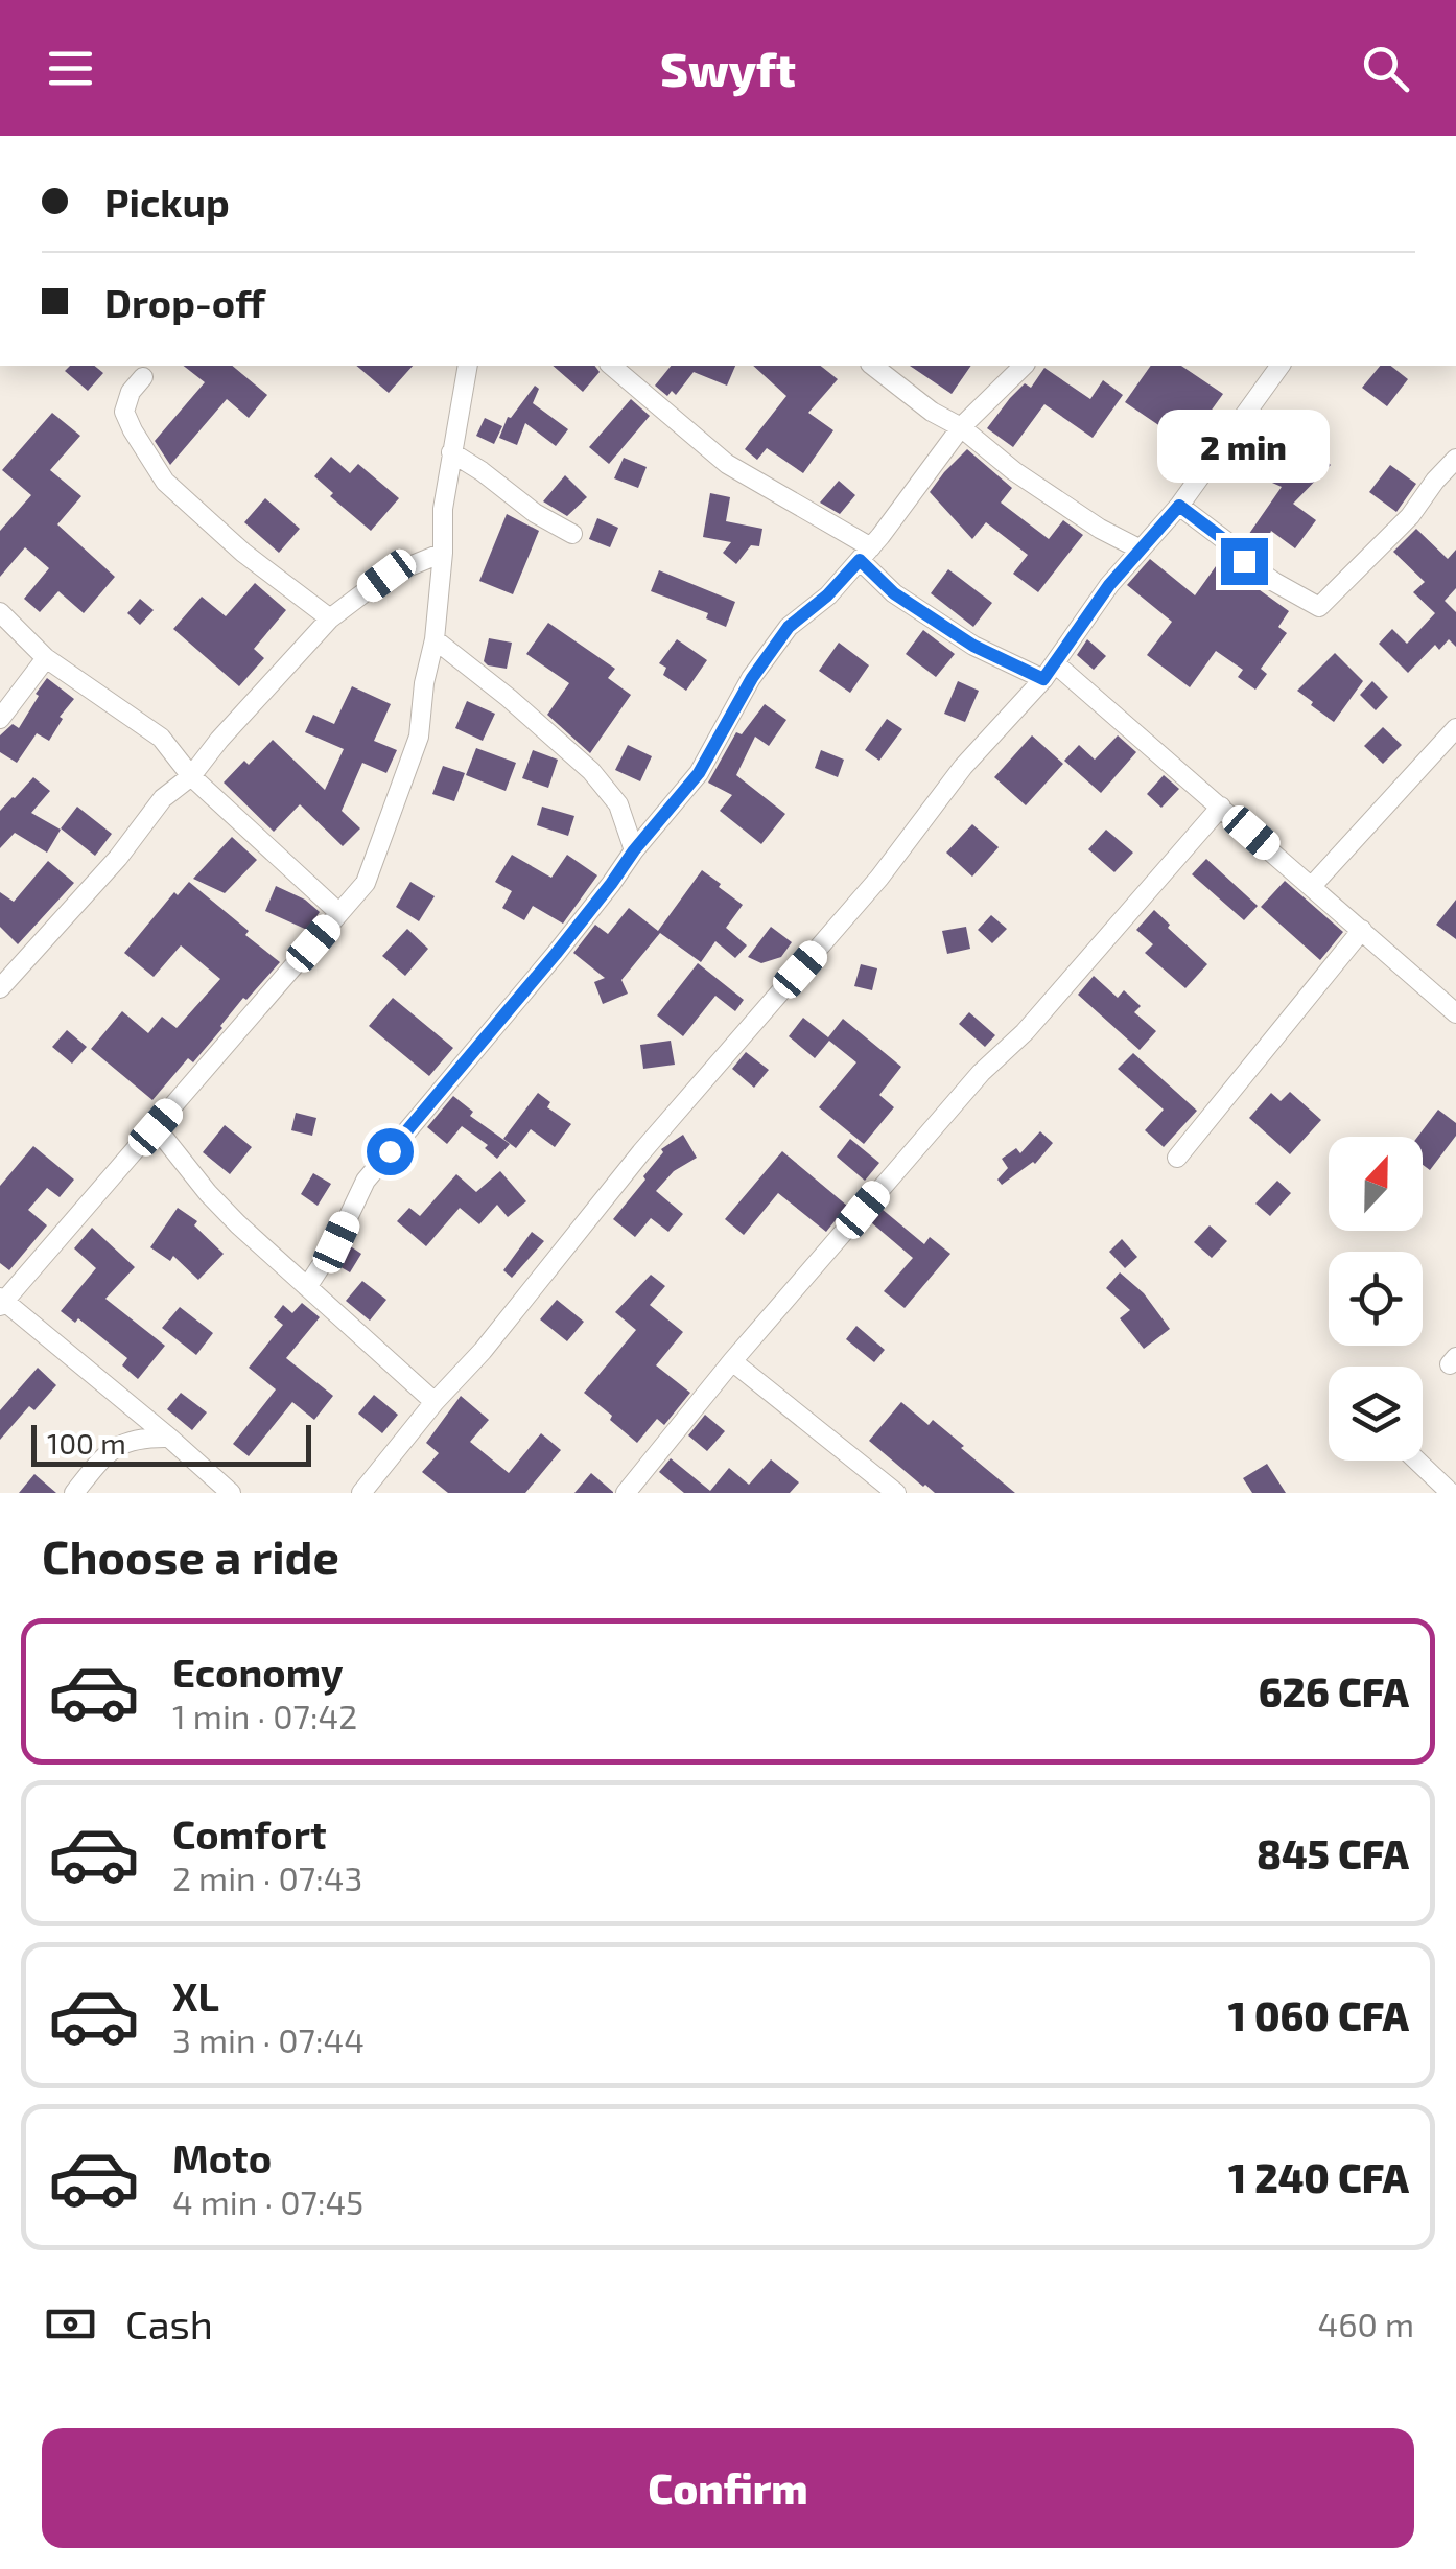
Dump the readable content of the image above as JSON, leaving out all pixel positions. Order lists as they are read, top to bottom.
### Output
{
  "scale_bar": "100 m",
  "north": "top",
  "page": {
    "header": "Swyft",
    "banner": ["Pickup", "Drop-off"],
    "bubble": "2 min",
    "scale": "100 m",
    "heading": "Choose a ride",
    "list": [
      {
        "name": "Economy",
        "note": "1 min · 07:42",
        "value": "626 CFA"
      },
      {
        "name": "Comfort",
        "note": "2 min · 07:43",
        "value": "845 CFA"
      },
      {
        "name": "XL",
        "note": "3 min · 07:44",
        "value": "1 060 CFA"
      },
      {
        "name": "Moto",
        "note": "4 min · 07:45",
        "value": "1 240 CFA"
      }
    ],
    "pay": ["Cash", "460 m"],
    "buttons": "Confirm"
  }
}
